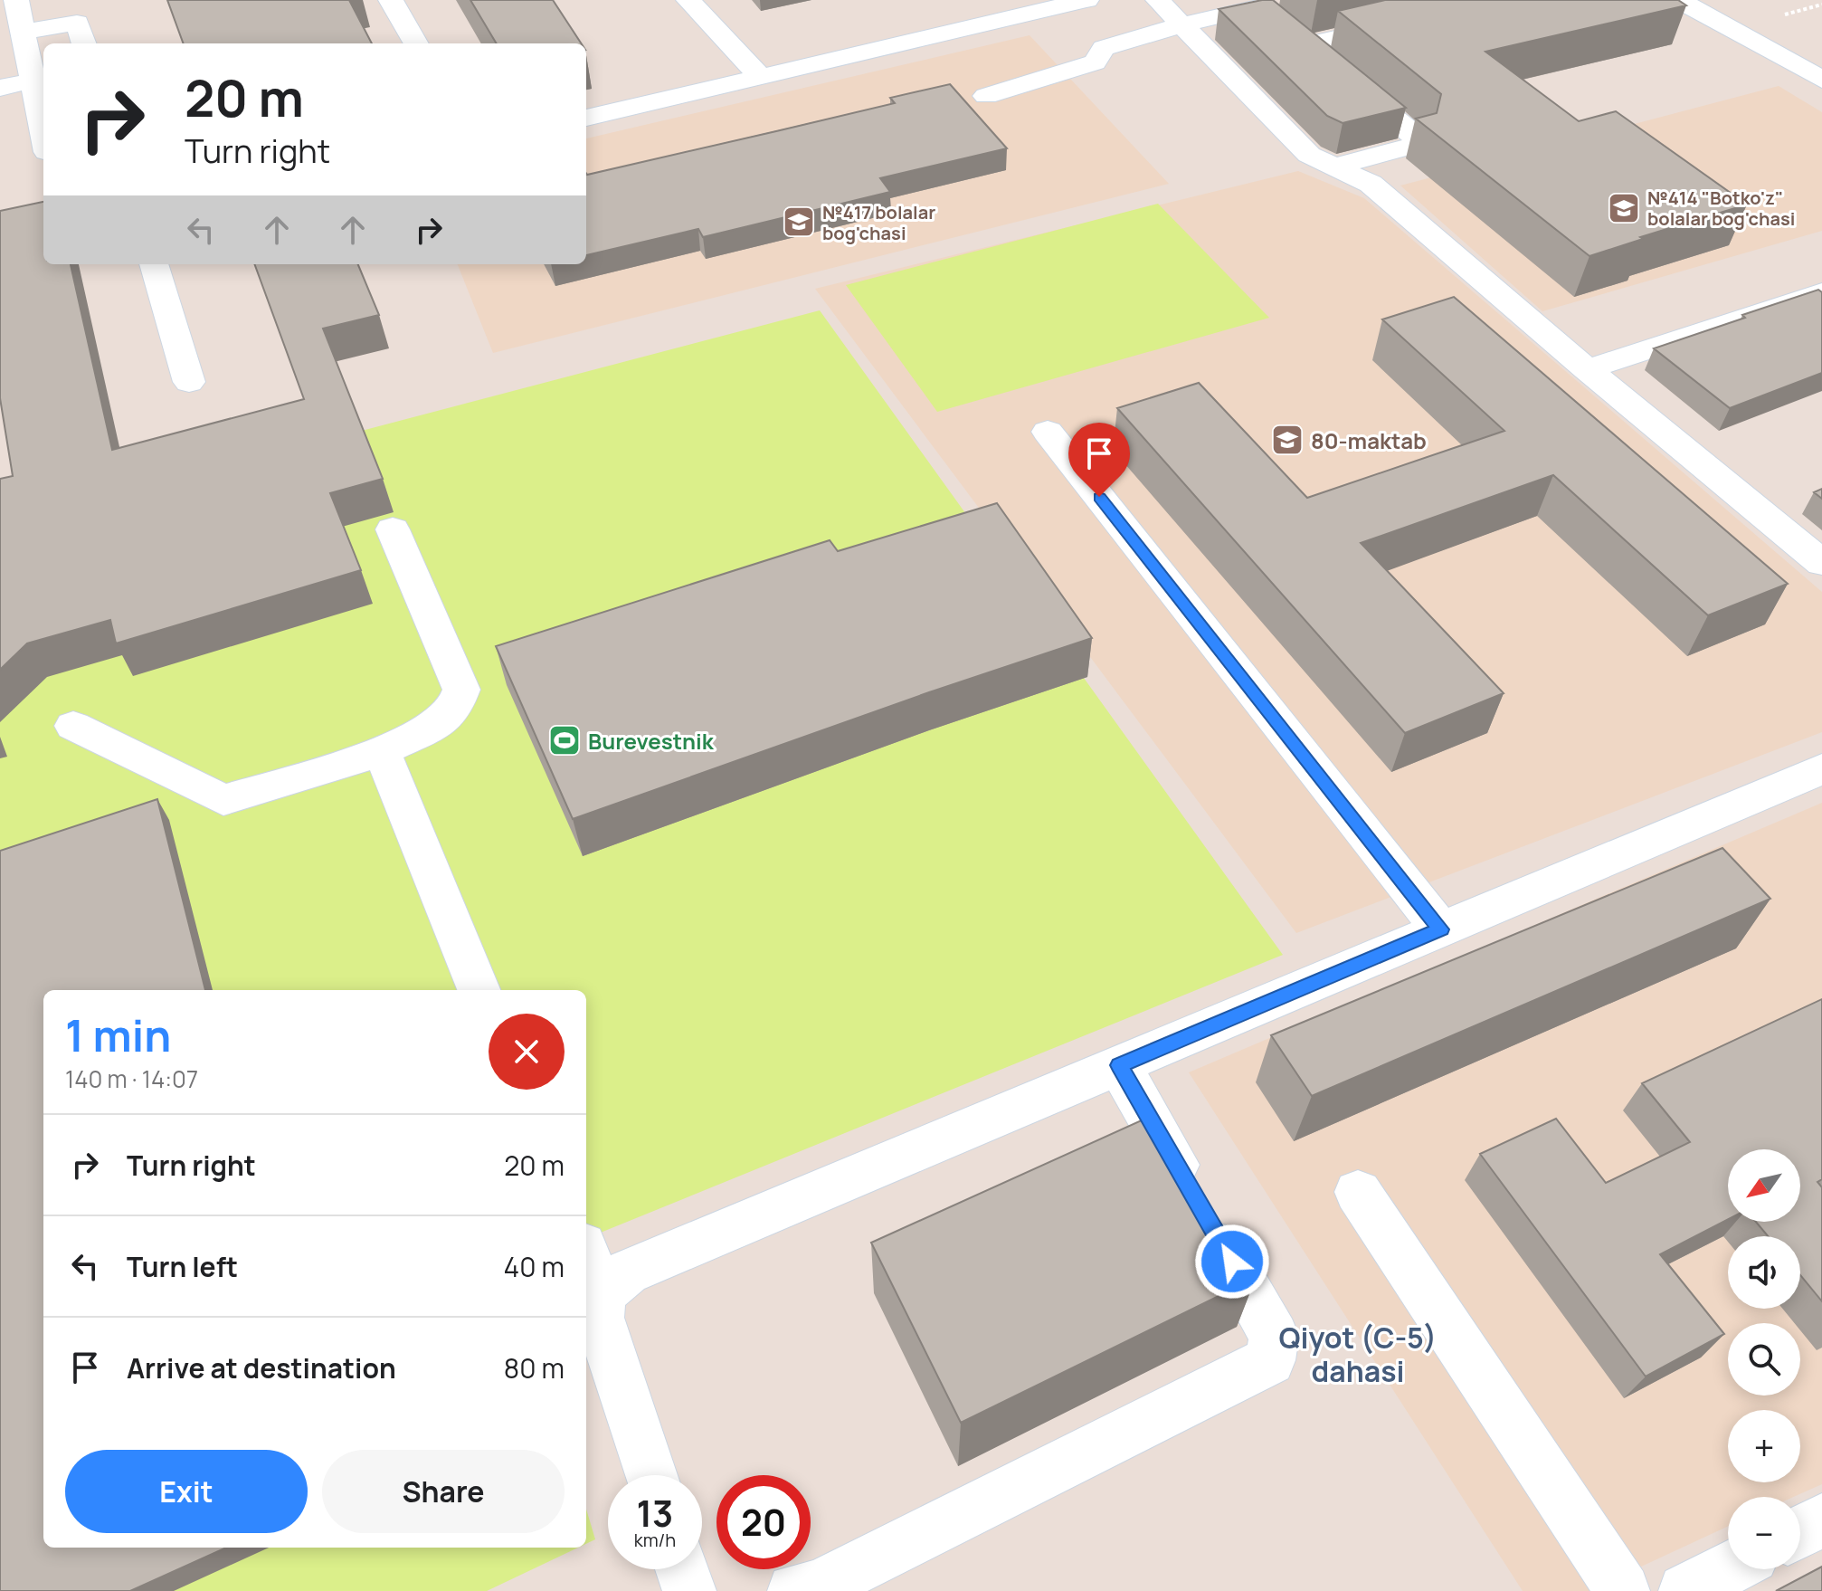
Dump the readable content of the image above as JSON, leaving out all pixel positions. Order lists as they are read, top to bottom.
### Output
{
  "districts": ["Qiyot (C-5) dahasi"],
  "places": {
    "school or university": ["№414 \"Botko'z\" bolalar bog'chasi", "№417 bolalar bog'chasi", "80-maktab"],
    "sports": ["Burevestnik"]
  },
  "north": "bottom left",
  "page": {
    "turn": ["20 m", "Turn right"],
    "heading": ["1 min", "140 m · 14:07"],
    "list": [
      {
        "name": "Turn right",
        "value": "20 m"
      },
      {
        "name": "Turn left",
        "value": "40 m"
      },
      {
        "name": "Arrive at destination",
        "value": "80 m"
      }
    ],
    "map_buttons": ["+", "−"],
    "buttons": ["Exit", "Share"],
    "speed": "13 km/h",
    "limit": "20"
  }
}
